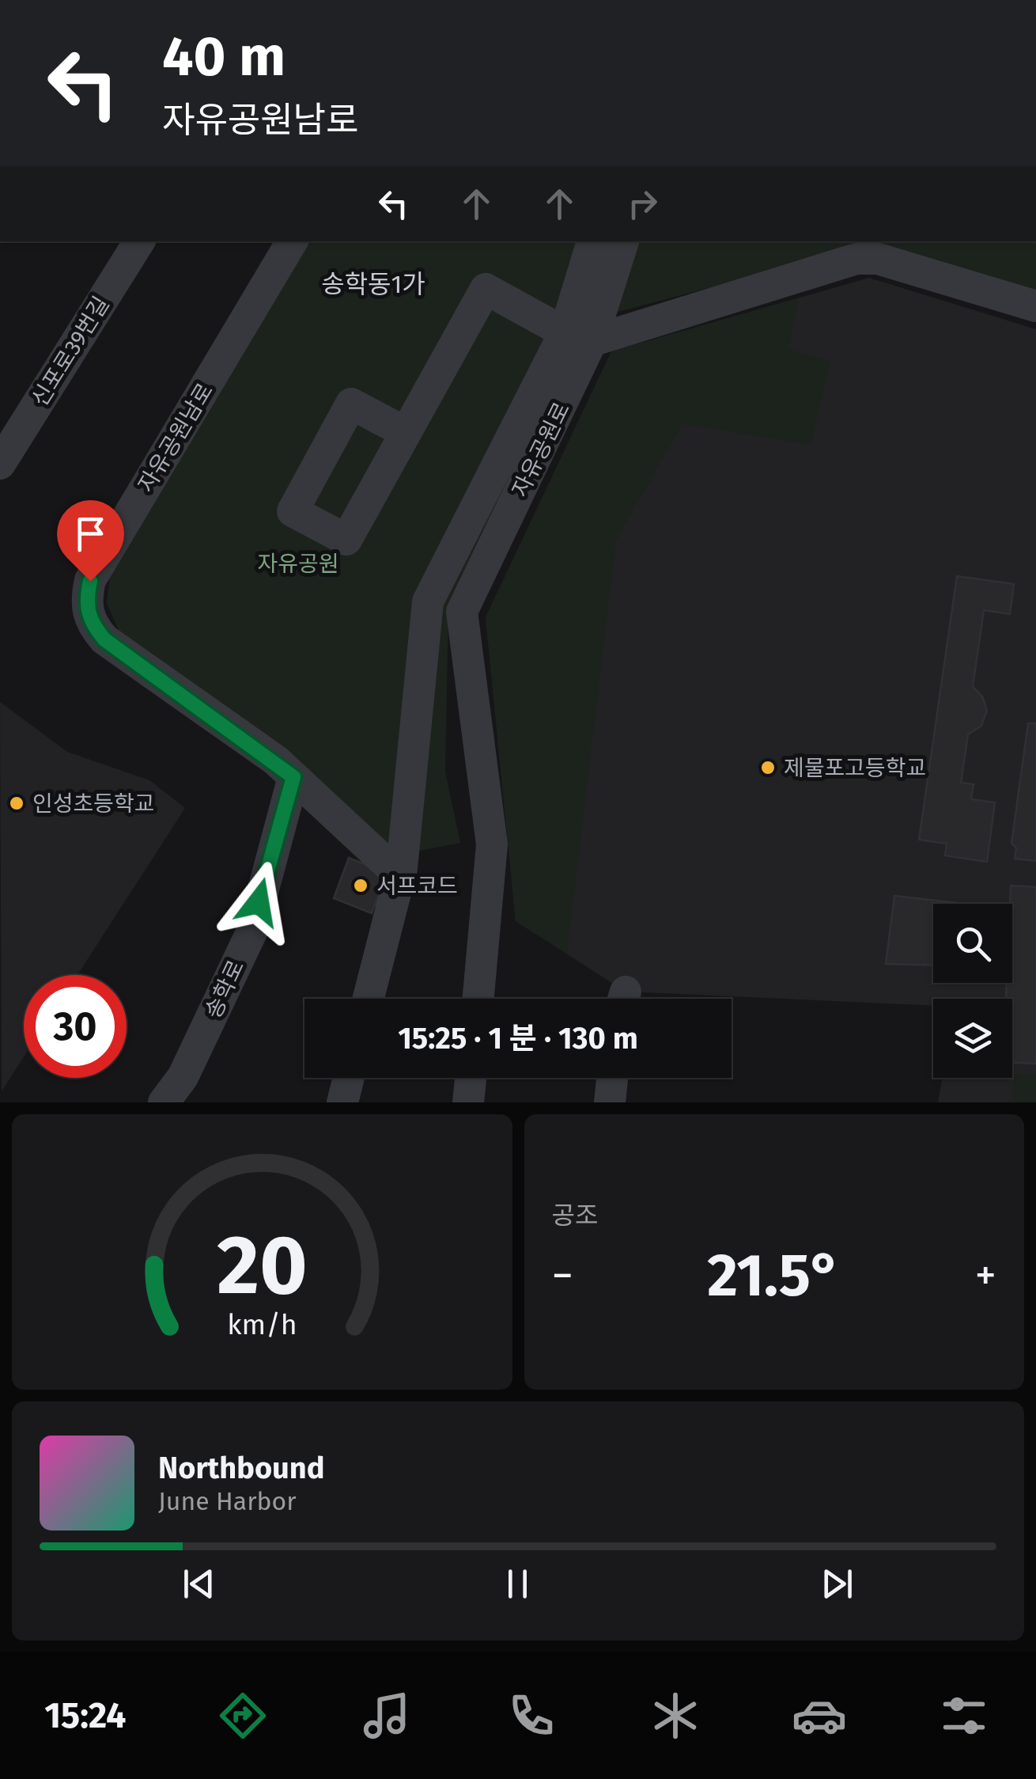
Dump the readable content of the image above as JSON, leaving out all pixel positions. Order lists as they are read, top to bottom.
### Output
{
  "streets": {
    "street": [
      "신포로39번길",
      "자유공원남로",
      "자유공원로",
      "송학로"
    ]
  },
  "crossings": [
    ["자유공원남로", "송학로"]
  ],
  "districts": ["송학동1가"],
  "parks": ["자유공원"],
  "places": ["제물포고등학교", "인성초등학교", "서프코드"],
  "page": {
    "turn": ["40 m", "자유공원남로"],
    "limit": "30",
    "trip": "15:25 · 1 분 · 130 m",
    "tile": "공조",
    "heat": ["−", "21.5°", "+"],
    "song": ["Northbound", "June Harbor"],
    "tabs": "15:24",
    "gauge": ["20", "km/h"]
  }
}
